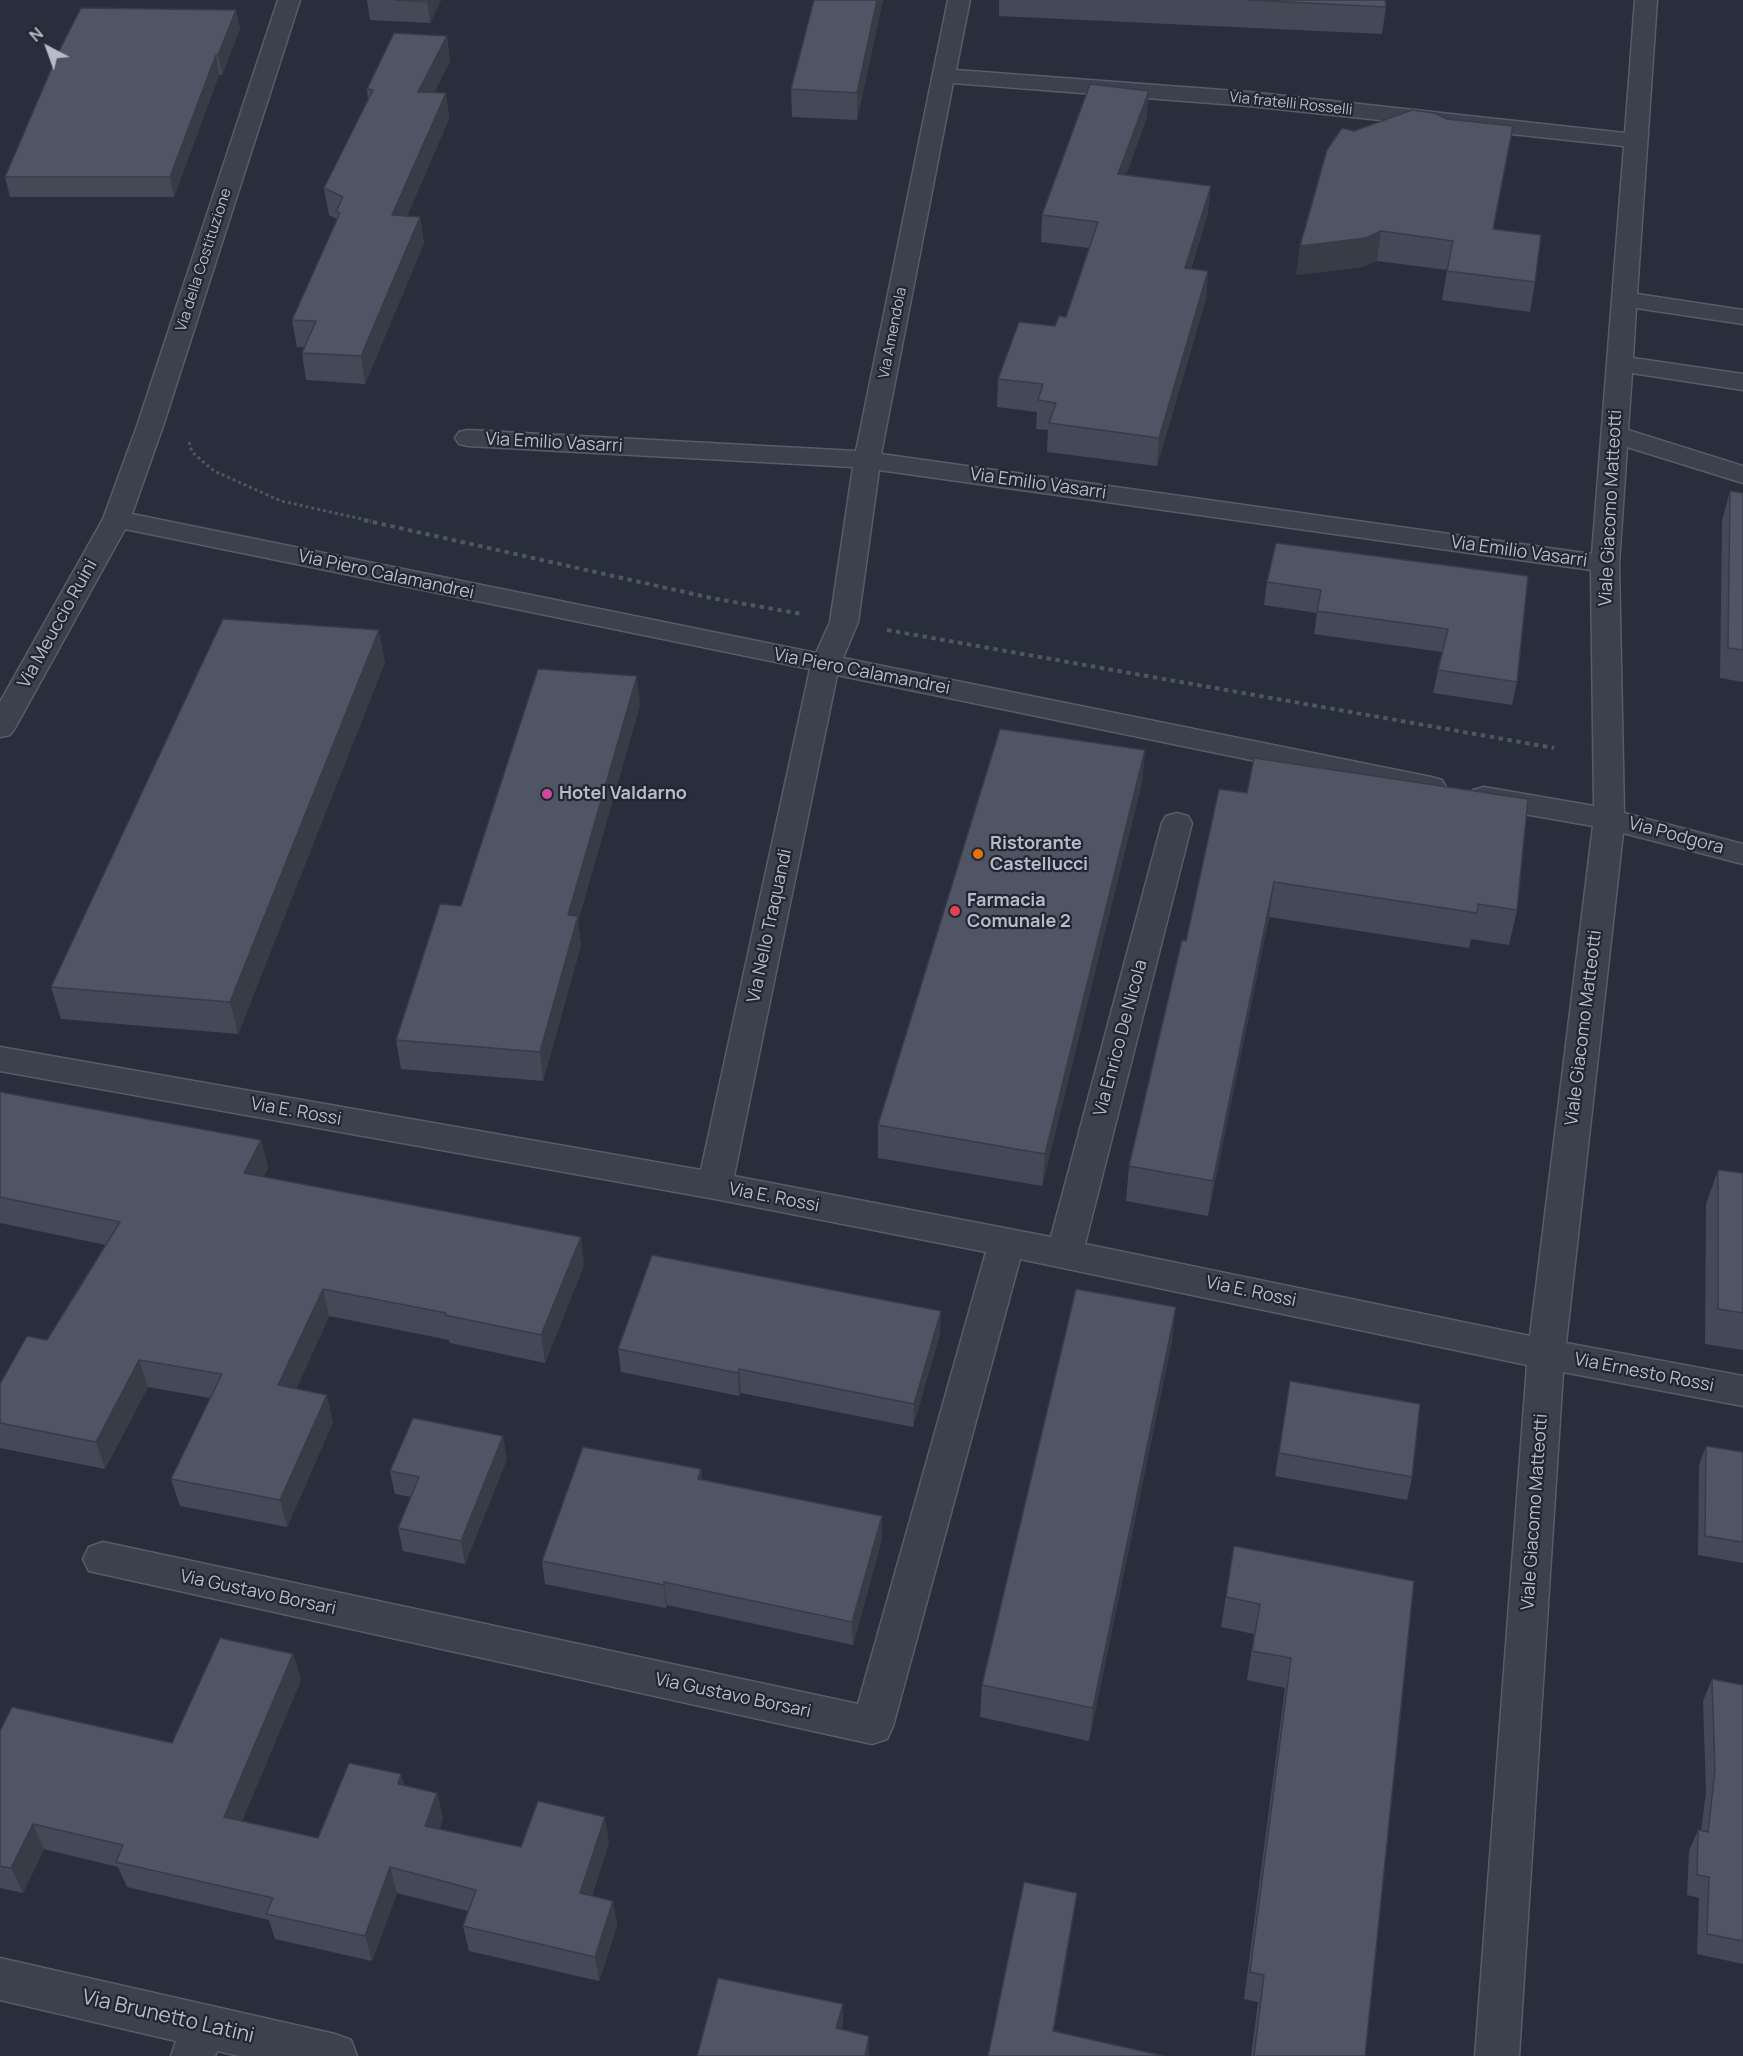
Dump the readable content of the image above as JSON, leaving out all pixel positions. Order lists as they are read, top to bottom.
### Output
{
  "streets": {
    "street": [
      "Via fratelli Rosselli",
      "Via della Costituzione",
      "Via Amendola",
      "Via Emilio Vasarri",
      "Viale Giacomo Matteotti",
      "Via Piero Calamandrei",
      "Via Meuccio Ruini",
      "Via Podgora",
      "Via Nello Traquandi",
      "Via Enrico De Nicola",
      "Via E. Rossi",
      "Via Ernesto Rossi",
      "Via Gustavo Borsari",
      "Via Brunetto Latini"
    ]
  },
  "crossings": [
    ["Via fratelli Rosselli", "Via Amendola"],
    ["Via fratelli Rosselli", "Viale Giacomo Matteotti"],
    ["Via della Costituzione", "Via Piero Calamandrei"],
    ["Via della Costituzione", "Via Meuccio Ruini"],
    ["Via Amendola", "Via Emilio Vasarri"],
    ["Via Amendola", "Via Piero Calamandrei"],
    ["Via Amendola", "Via Nello Traquandi"],
    ["Via Emilio Vasarri", "Viale Giacomo Matteotti"],
    ["Viale Giacomo Matteotti", "Via Piero Calamandrei"],
    ["Viale Giacomo Matteotti", "Via Podgora"],
    ["Viale Giacomo Matteotti", "Via E. Rossi"],
    ["Viale Giacomo Matteotti", "Via Ernesto Rossi"],
    ["Via Piero Calamandrei", "Via Meuccio Ruini"],
    ["Via Piero Calamandrei", "Via Podgora"],
    ["Via Piero Calamandrei", "Via Nello Traquandi"],
    ["Via Nello Traquandi", "Via E. Rossi"],
    ["Via Enrico De Nicola", "Via E. Rossi"],
    ["Via E. Rossi", "Via Ernesto Rossi"],
    ["Via E. Rossi", "Via Gustavo Borsari"]
  ],
  "places": ["Hotel Valdarno", "Ristorante Castellucci", "Farmacia Comunale 2"],
  "north": "top left"
}
